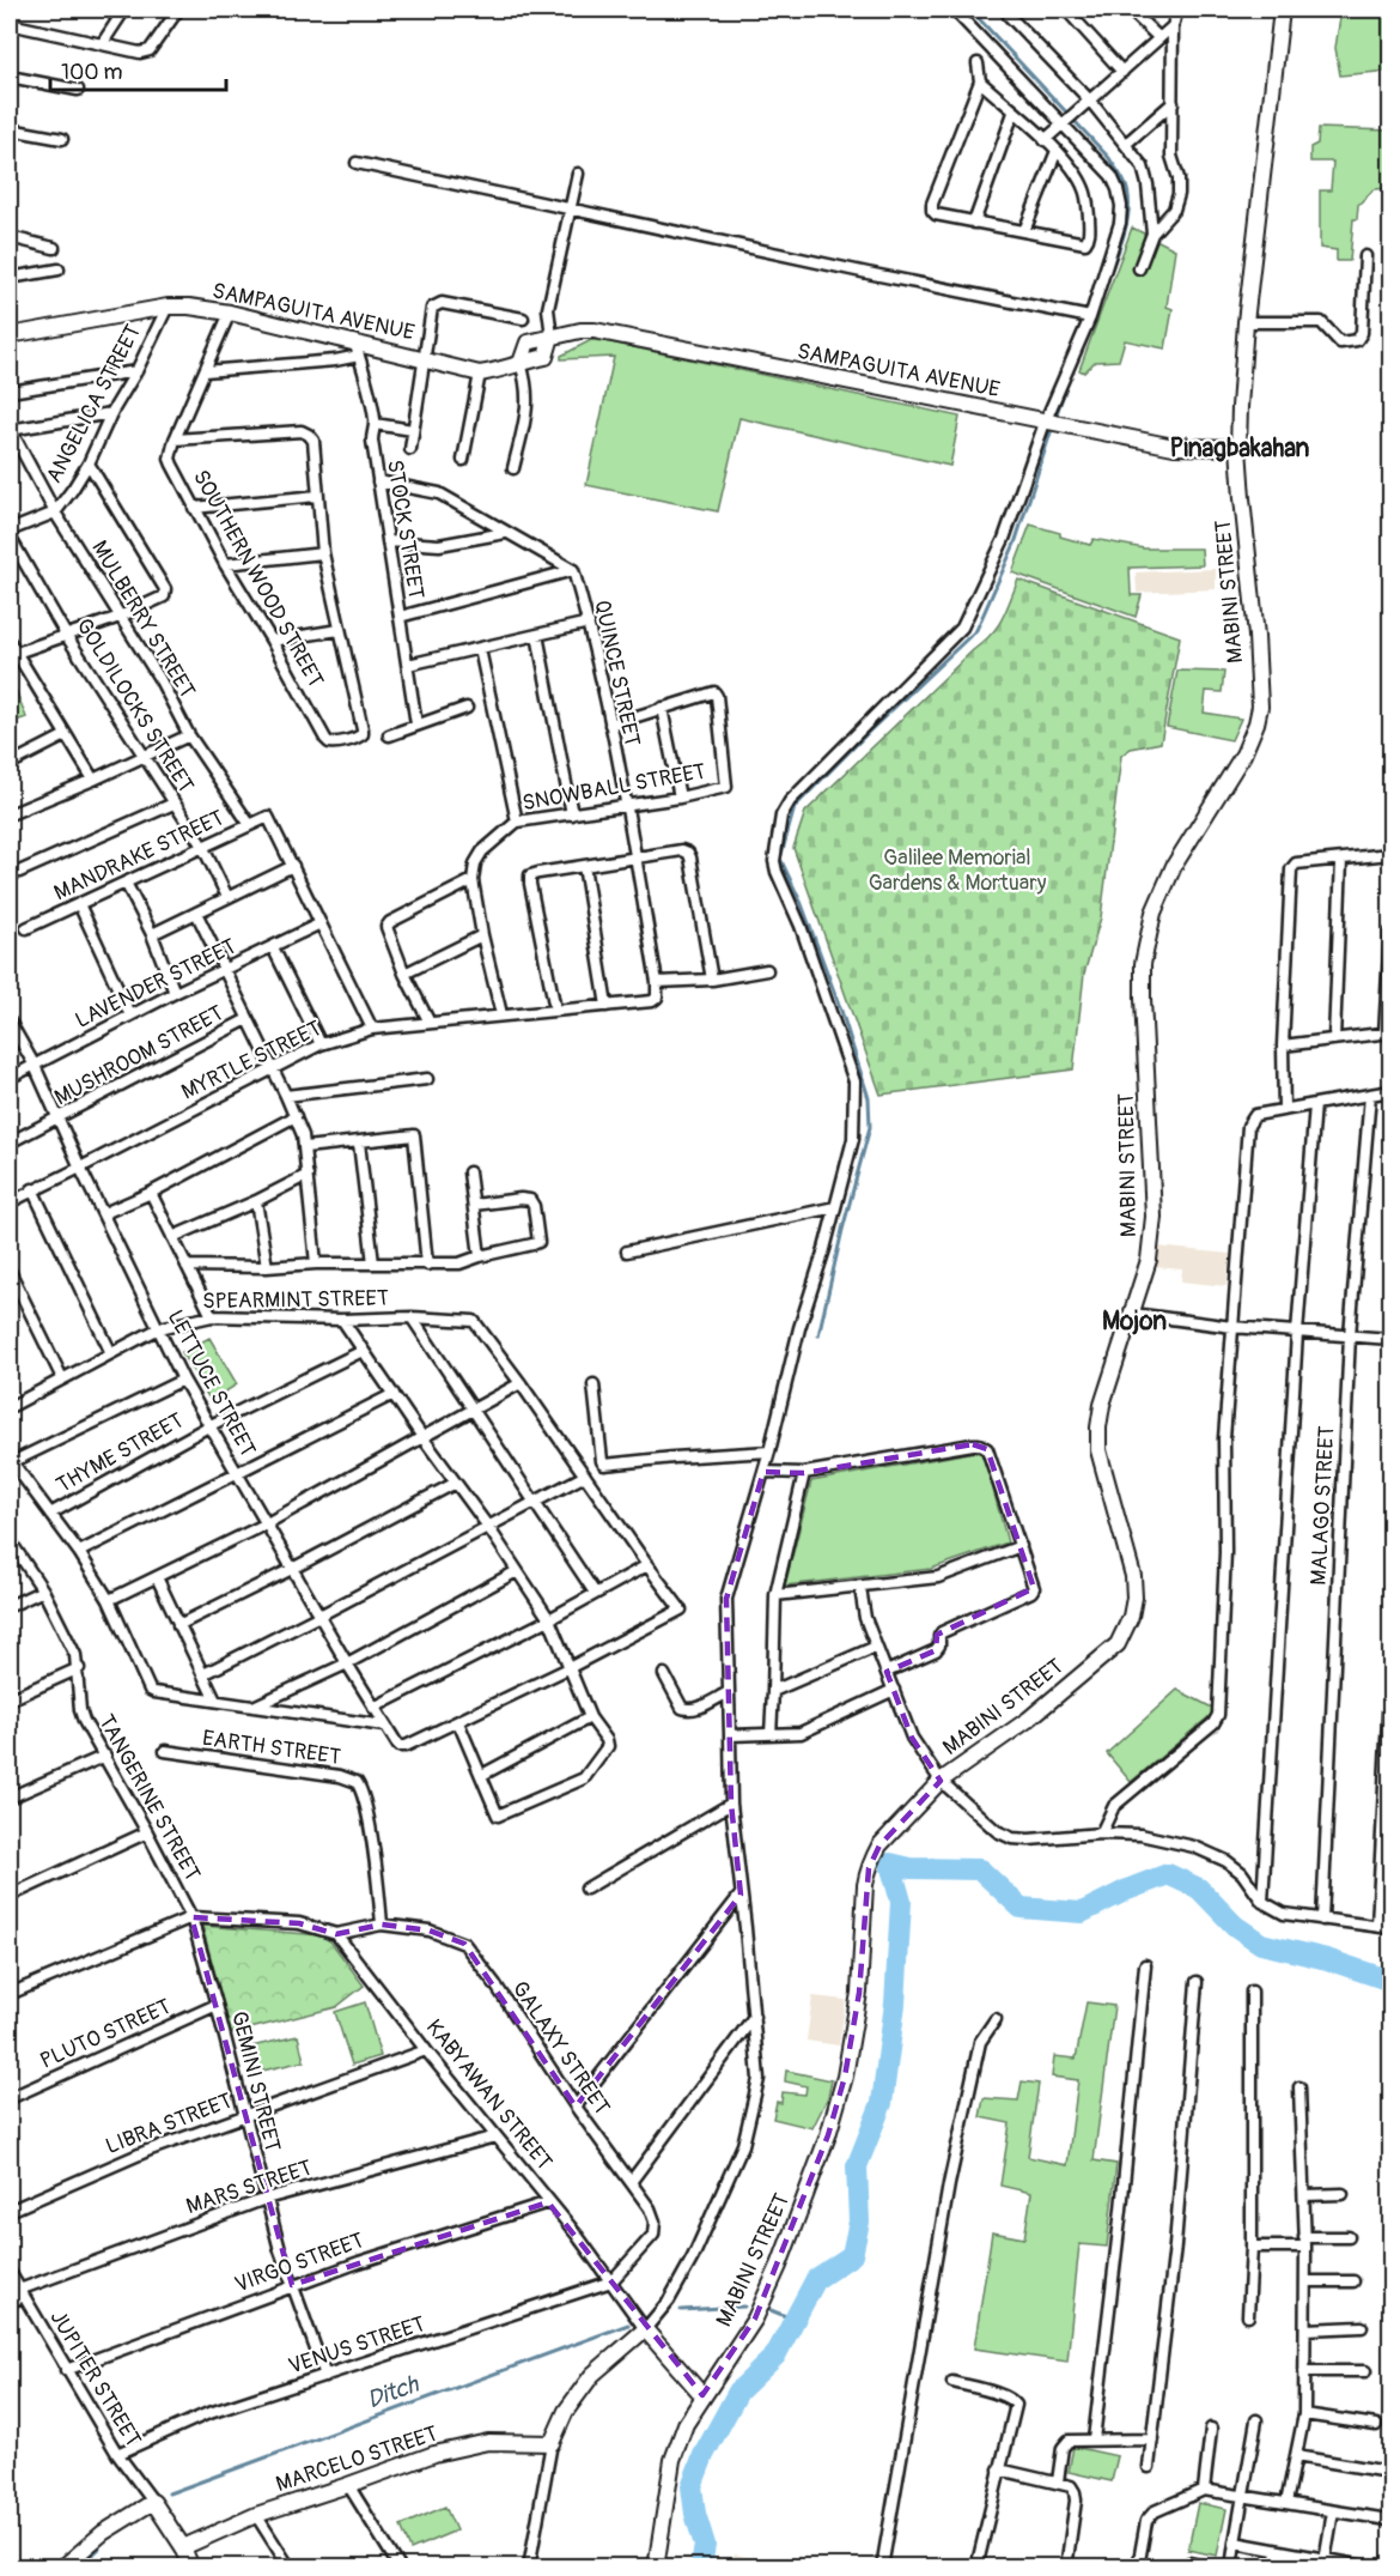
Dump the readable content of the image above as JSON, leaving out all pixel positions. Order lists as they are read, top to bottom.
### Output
{
  "streets": {
    "main road": [
      "SAMPAGUITA AVENUE",
      "MABINI STREET",
      "KABYAWAN STREET",
      "MARCELO STREET"
    ],
    "street": [
      "ANGELICA STREET",
      "STOCK STREET",
      "SOUTHERN WOOD STREET",
      "MULBERRY STREET",
      "QUINCE STREET",
      "GOLDILOCKS STREET",
      "SNOWBALL STREET",
      "MANDRAKE STREET",
      "LAVENDER STREET",
      "MUSHROOM STREET",
      "MYRTLE STREET",
      "SPEARMINT STREET",
      "LETTUCE STREET",
      "THYME STREET",
      "MALAGO STREET",
      "EARTH STREET",
      "TANGERINE STREET",
      "PLUTO STREET",
      "GALAXY STREET",
      "GEMINI STREET",
      "LIBRA STREET",
      "MARS STREET",
      "VIRGO STREET",
      "VENUS STREET",
      "JUPITER STREET"
    ]
  },
  "crossings": [
    ["SAMPAGUITA AVENUE", "ANGELICA STREET"],
    ["SAMPAGUITA AVENUE", "STOCK STREET"],
    ["SAMPAGUITA AVENUE", "SOUTHERN WOOD STREET"],
    ["SAMPAGUITA AVENUE", "MABINI STREET"],
    ["ANGELICA STREET", "MULBERRY STREET"],
    ["MABINI STREET", "KABYAWAN STREET"],
    ["MULBERRY STREET", "MANDRAKE STREET"],
    ["QUINCE STREET", "SNOWBALL STREET"],
    ["QUINCE STREET", "MYRTLE STREET"],
    ["GOLDILOCKS STREET", "MANDRAKE STREET"],
    ["LAVENDER STREET", "LETTUCE STREET"],
    ["MUSHROOM STREET", "LETTUCE STREET"],
    ["MYRTLE STREET", "LETTUCE STREET"],
    ["SPEARMINT STREET", "LETTUCE STREET"],
    ["LETTUCE STREET", "THYME STREET"],
    ["EARTH STREET", "GALAXY STREET"],
    ["TANGERINE STREET", "GEMINI STREET"],
    ["PLUTO STREET", "GEMINI STREET"],
    ["GALAXY STREET", "KABYAWAN STREET"],
    ["GALAXY STREET", "VENUS STREET"],
    ["GEMINI STREET", "LIBRA STREET"],
    ["GEMINI STREET", "MARS STREET"],
    ["GEMINI STREET", "VIRGO STREET"],
    ["GEMINI STREET", "VENUS STREET"],
    ["KABYAWAN STREET", "LIBRA STREET"],
    ["KABYAWAN STREET", "MARS STREET"],
    ["KABYAWAN STREET", "VIRGO STREET"],
    ["KABYAWAN STREET", "VENUS STREET"],
    ["MARS STREET", "JUPITER STREET"],
    ["VIRGO STREET", "JUPITER STREET"],
    ["VENUS STREET", "JUPITER STREET"]
  ],
  "districts": ["Pinagbakahan", "Mojon"],
  "water": ["Ditch"],
  "parks": ["Galilee Memorial Gardens & Mortuary"],
  "scale_bar": "100 m"
}
